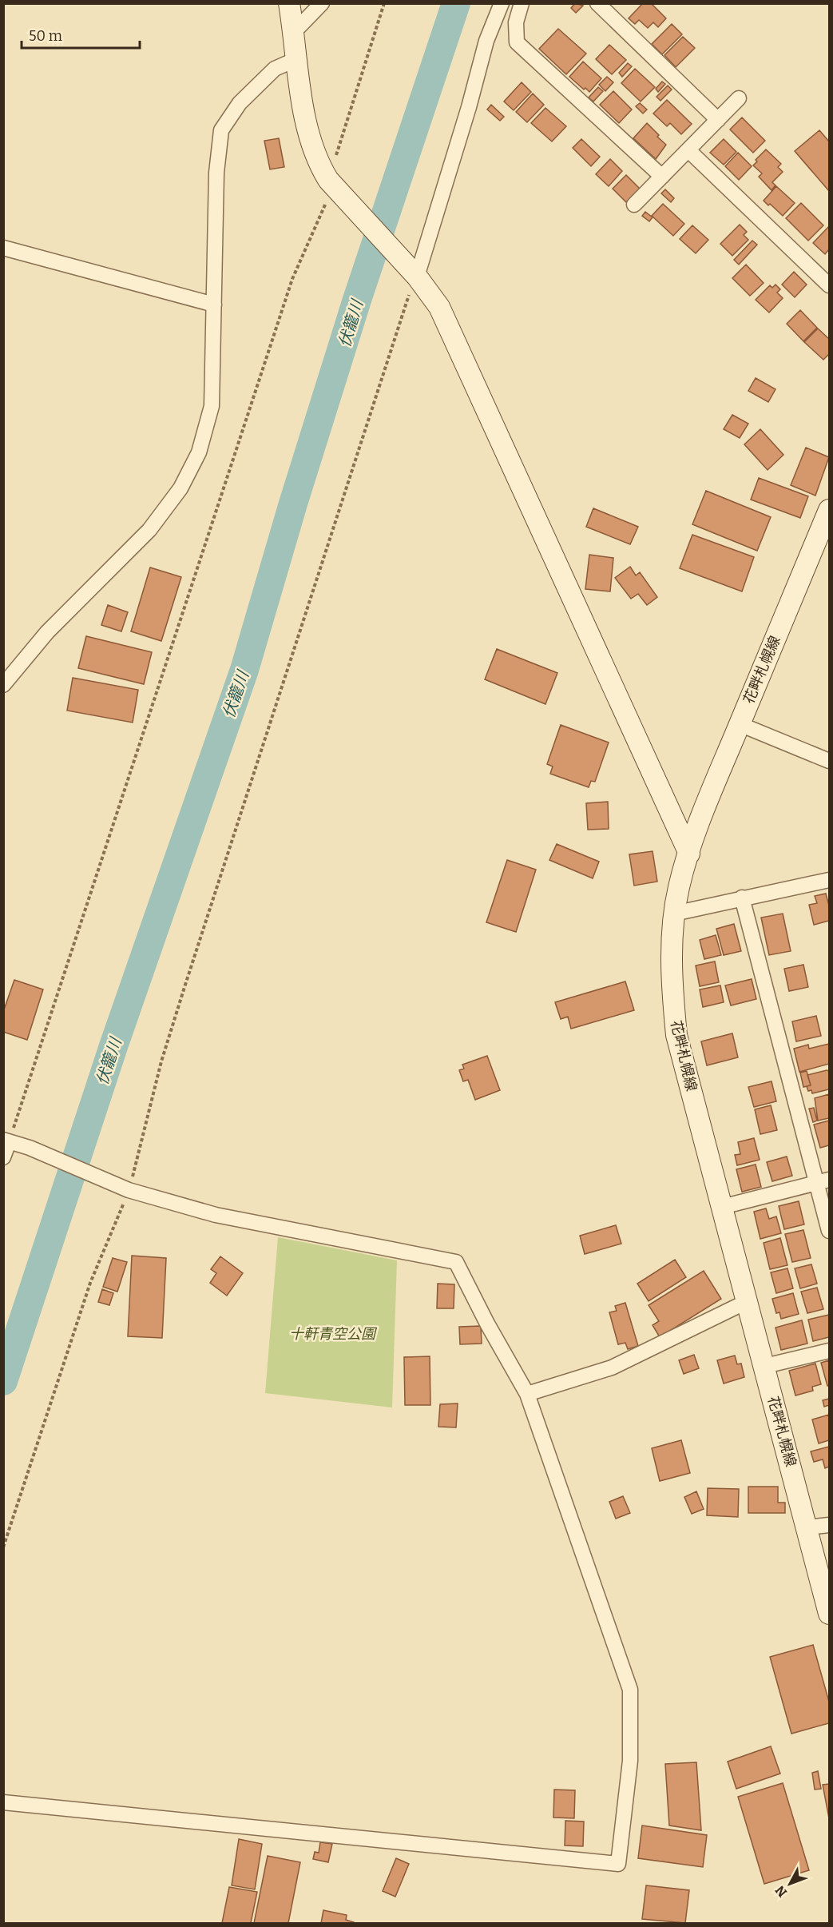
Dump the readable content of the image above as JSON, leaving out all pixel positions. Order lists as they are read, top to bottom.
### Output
{
  "streets": {
    "main road": ["花畔札幌線"]
  },
  "water": ["伏籠川"],
  "parks": ["十軒青空公園"],
  "scale_bar": "50 m",
  "north": "bottom left"
}
